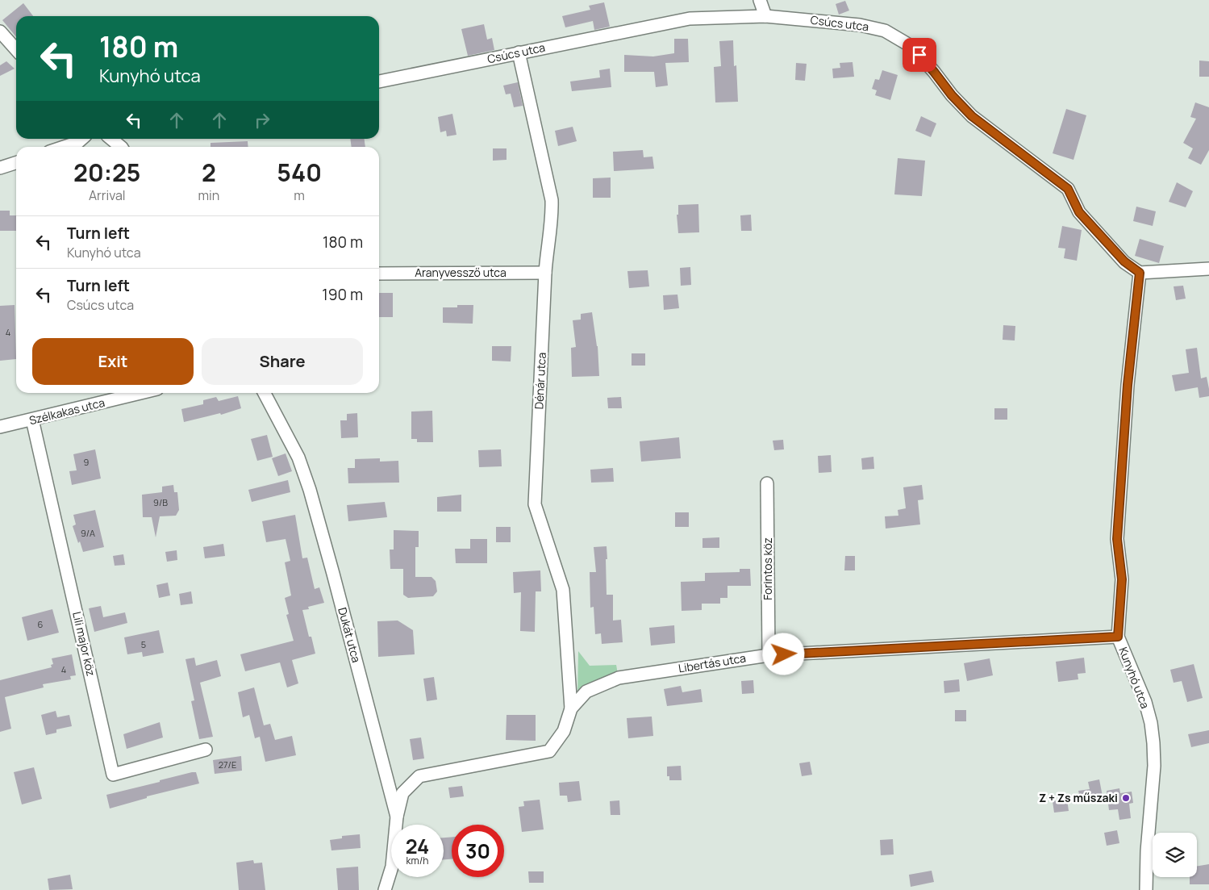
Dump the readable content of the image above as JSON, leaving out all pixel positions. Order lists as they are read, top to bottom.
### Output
{
  "streets": {
    "street": [
      "Csúcs utca",
      "Aranyvessző utca",
      "Dénár utca",
      "Szélkakas utca",
      "Forintos köz",
      "Dukát utca",
      "Lili major köz",
      "Libertás utca",
      "Kunyhó utca"
    ]
  },
  "crossings": [
    ["Csúcs utca", "Dénár utca"],
    ["Csúcs utca", "Kunyhó utca"],
    ["Aranyvessző utca", "Dénár utca"],
    ["Dénár utca", "Libertás utca"],
    ["Szélkakas utca", "Lili major köz"],
    ["Forintos köz", "Libertás utca"],
    ["Dukát utca", "Libertás utca"],
    ["Libertás utca", "Kunyhó utca"]
  ],
  "places": ["Z + Zs műszaki"],
  "house_numbers": [
    "4",
    "9",
    "9/B",
    "9/A",
    "6",
    "5",
    "4",
    "27/E"
  ],
  "page": {
    "turn": ["180 m", "Kunyhó utca"],
    "eta": [
      "20:25",
      "Arrival",
      "2",
      "min",
      "540",
      "m"
    ],
    "list": [
      {
        "name": "Turn left",
        "note": "Kunyhó utca",
        "value": "180 m"
      },
      {
        "name": "Turn left",
        "note": "Csúcs utca",
        "value": "190 m"
      }
    ],
    "buttons": ["Exit", "Share"],
    "speed": "24 km/h",
    "limit": "30"
  }
}
